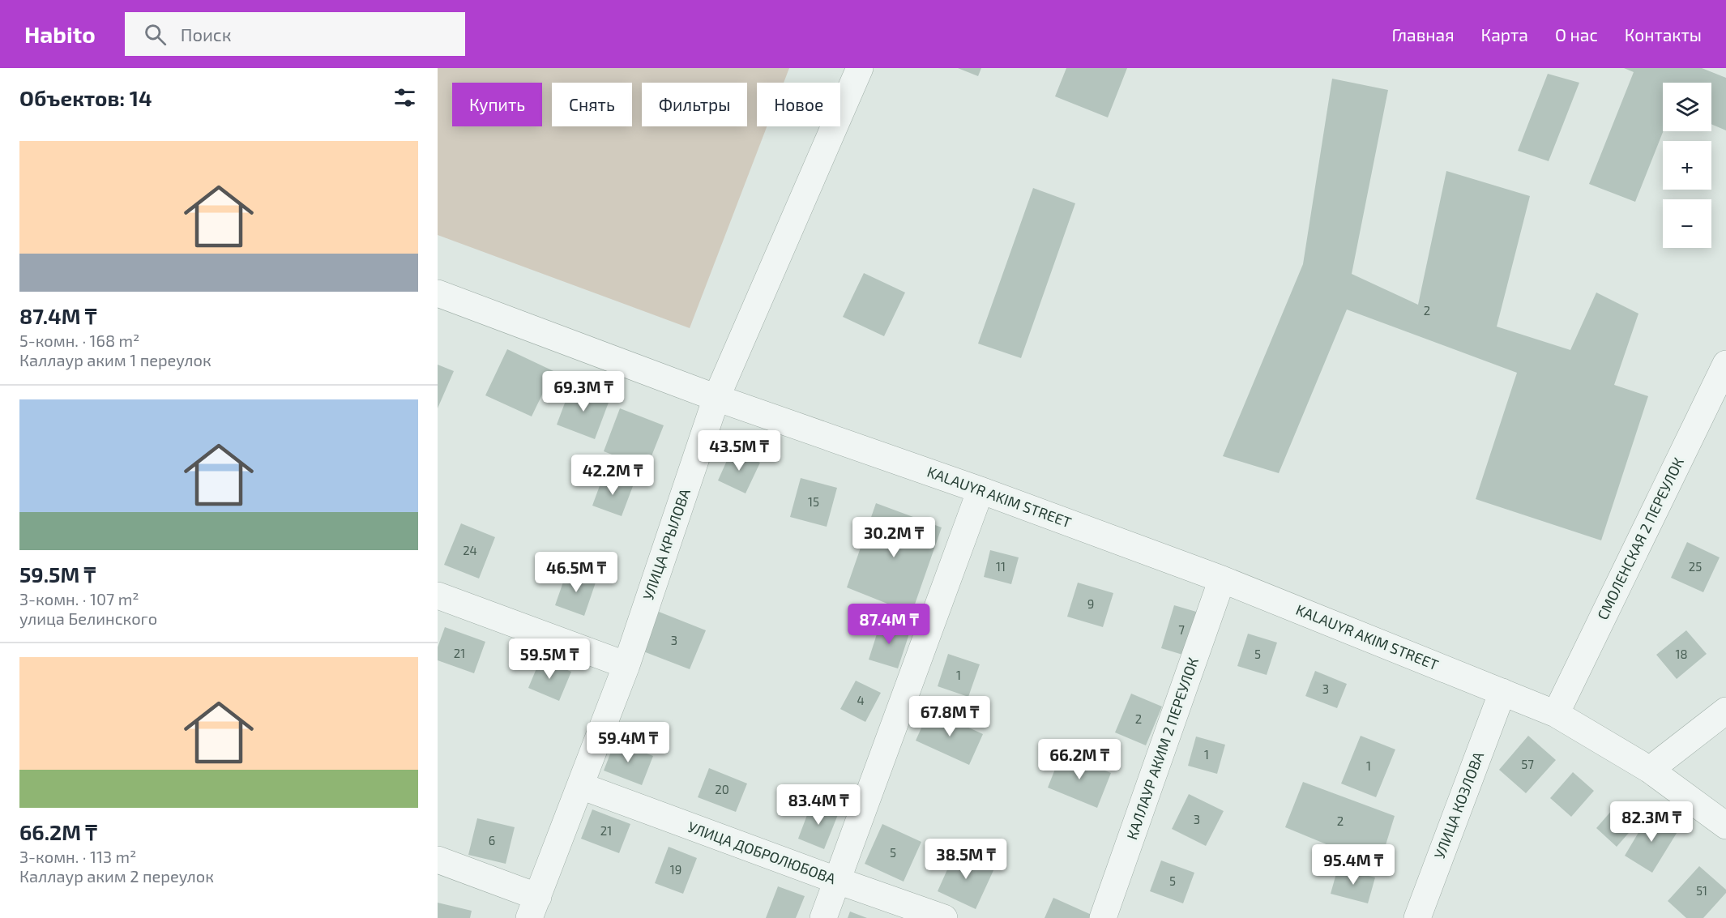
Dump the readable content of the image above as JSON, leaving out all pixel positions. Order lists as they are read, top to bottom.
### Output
{
  "streets": {
    "street": [
      "KALAUYR AKIM STREET",
      "СМОЛЕНСКАЯ 2 ПЕРЕУЛОК",
      "УЛИЦА КРЫЛОВА",
      "КАЛЛАУР АКИМ 2 ПЕРЕУЛОК",
      "УЛИЦА КОЗЛОВА",
      "УЛИЦА ДОБРОЛЮБОВА"
    ]
  },
  "crossings": [
    ["KALAUYR AKIM STREET", "СМОЛЕНСКАЯ 2 ПЕРЕУЛОК"],
    ["KALAUYR AKIM STREET", "УЛИЦА КРЫЛОВА"],
    ["KALAUYR AKIM STREET", "КАЛЛАУР АКИМ 2 ПЕРЕУЛОК"],
    ["KALAUYR AKIM STREET", "УЛИЦА КОЗЛОВА"],
    ["УЛИЦА КРЫЛОВА", "УЛИЦА ДОБРОЛЮБОВА"]
  ],
  "house_numbers": [
    "2",
    "15",
    "24",
    "11",
    "25",
    "9",
    "7",
    "3",
    "21",
    "5",
    "18",
    "1",
    "3",
    "4",
    "2",
    "1",
    "57",
    "1",
    "20",
    "3",
    "2",
    "21",
    "6",
    "5",
    "19",
    "5",
    "51"
  ],
  "page": {
    "header": "Habito",
    "search": "Поиск",
    "nav": [
      "Главная",
      "Карта",
      "О нас",
      "Контакты"
    ],
    "heading": "Объектов: 14",
    "map_buttons": ["+", "−"],
    "chip": [
      "Купить",
      "Снять",
      "Фильтры",
      "Новое"
    ],
    "list": [
      {
        "name": "87.4M ₸",
        "note": "5-комн. · 168 m² · Каллаур аким 1 переулок"
      },
      {
        "name": "59.5M ₸",
        "note": "3-комн. · 107 m² · улица Белинского"
      },
      {
        "name": "66.2M ₸",
        "note": "3-комн. · 113 m² · Каллаур аким 2 переулок"
      }
    ],
    "price": [
      "69.3M ₸",
      "43.5M ₸",
      "42.2M ₸",
      "30.2M ₸",
      "46.5M ₸",
      "87.4M ₸",
      "59.5M ₸",
      "67.8M ₸",
      "59.4M ₸",
      "66.2M ₸",
      "83.4M ₸",
      "82.3M ₸",
      "38.5M ₸",
      "95.4M ₸"
    ]
  }
}
